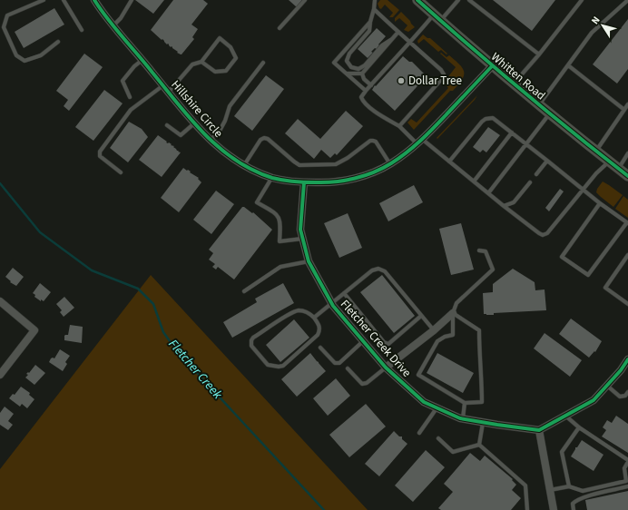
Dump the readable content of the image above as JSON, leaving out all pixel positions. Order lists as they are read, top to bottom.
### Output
{
  "streets": {
    "main road": ["Whitten Road"],
    "street": ["Hillshire Circle", "Fletcher Creek Drive"]
  },
  "crossings": [
    ["Whitten Road", "Hillshire Circle"],
    ["Hillshire Circle", "Fletcher Creek Drive"]
  ],
  "water": ["Fletcher Creek"],
  "places": ["Dollar Tree"],
  "north": "top left"
}
